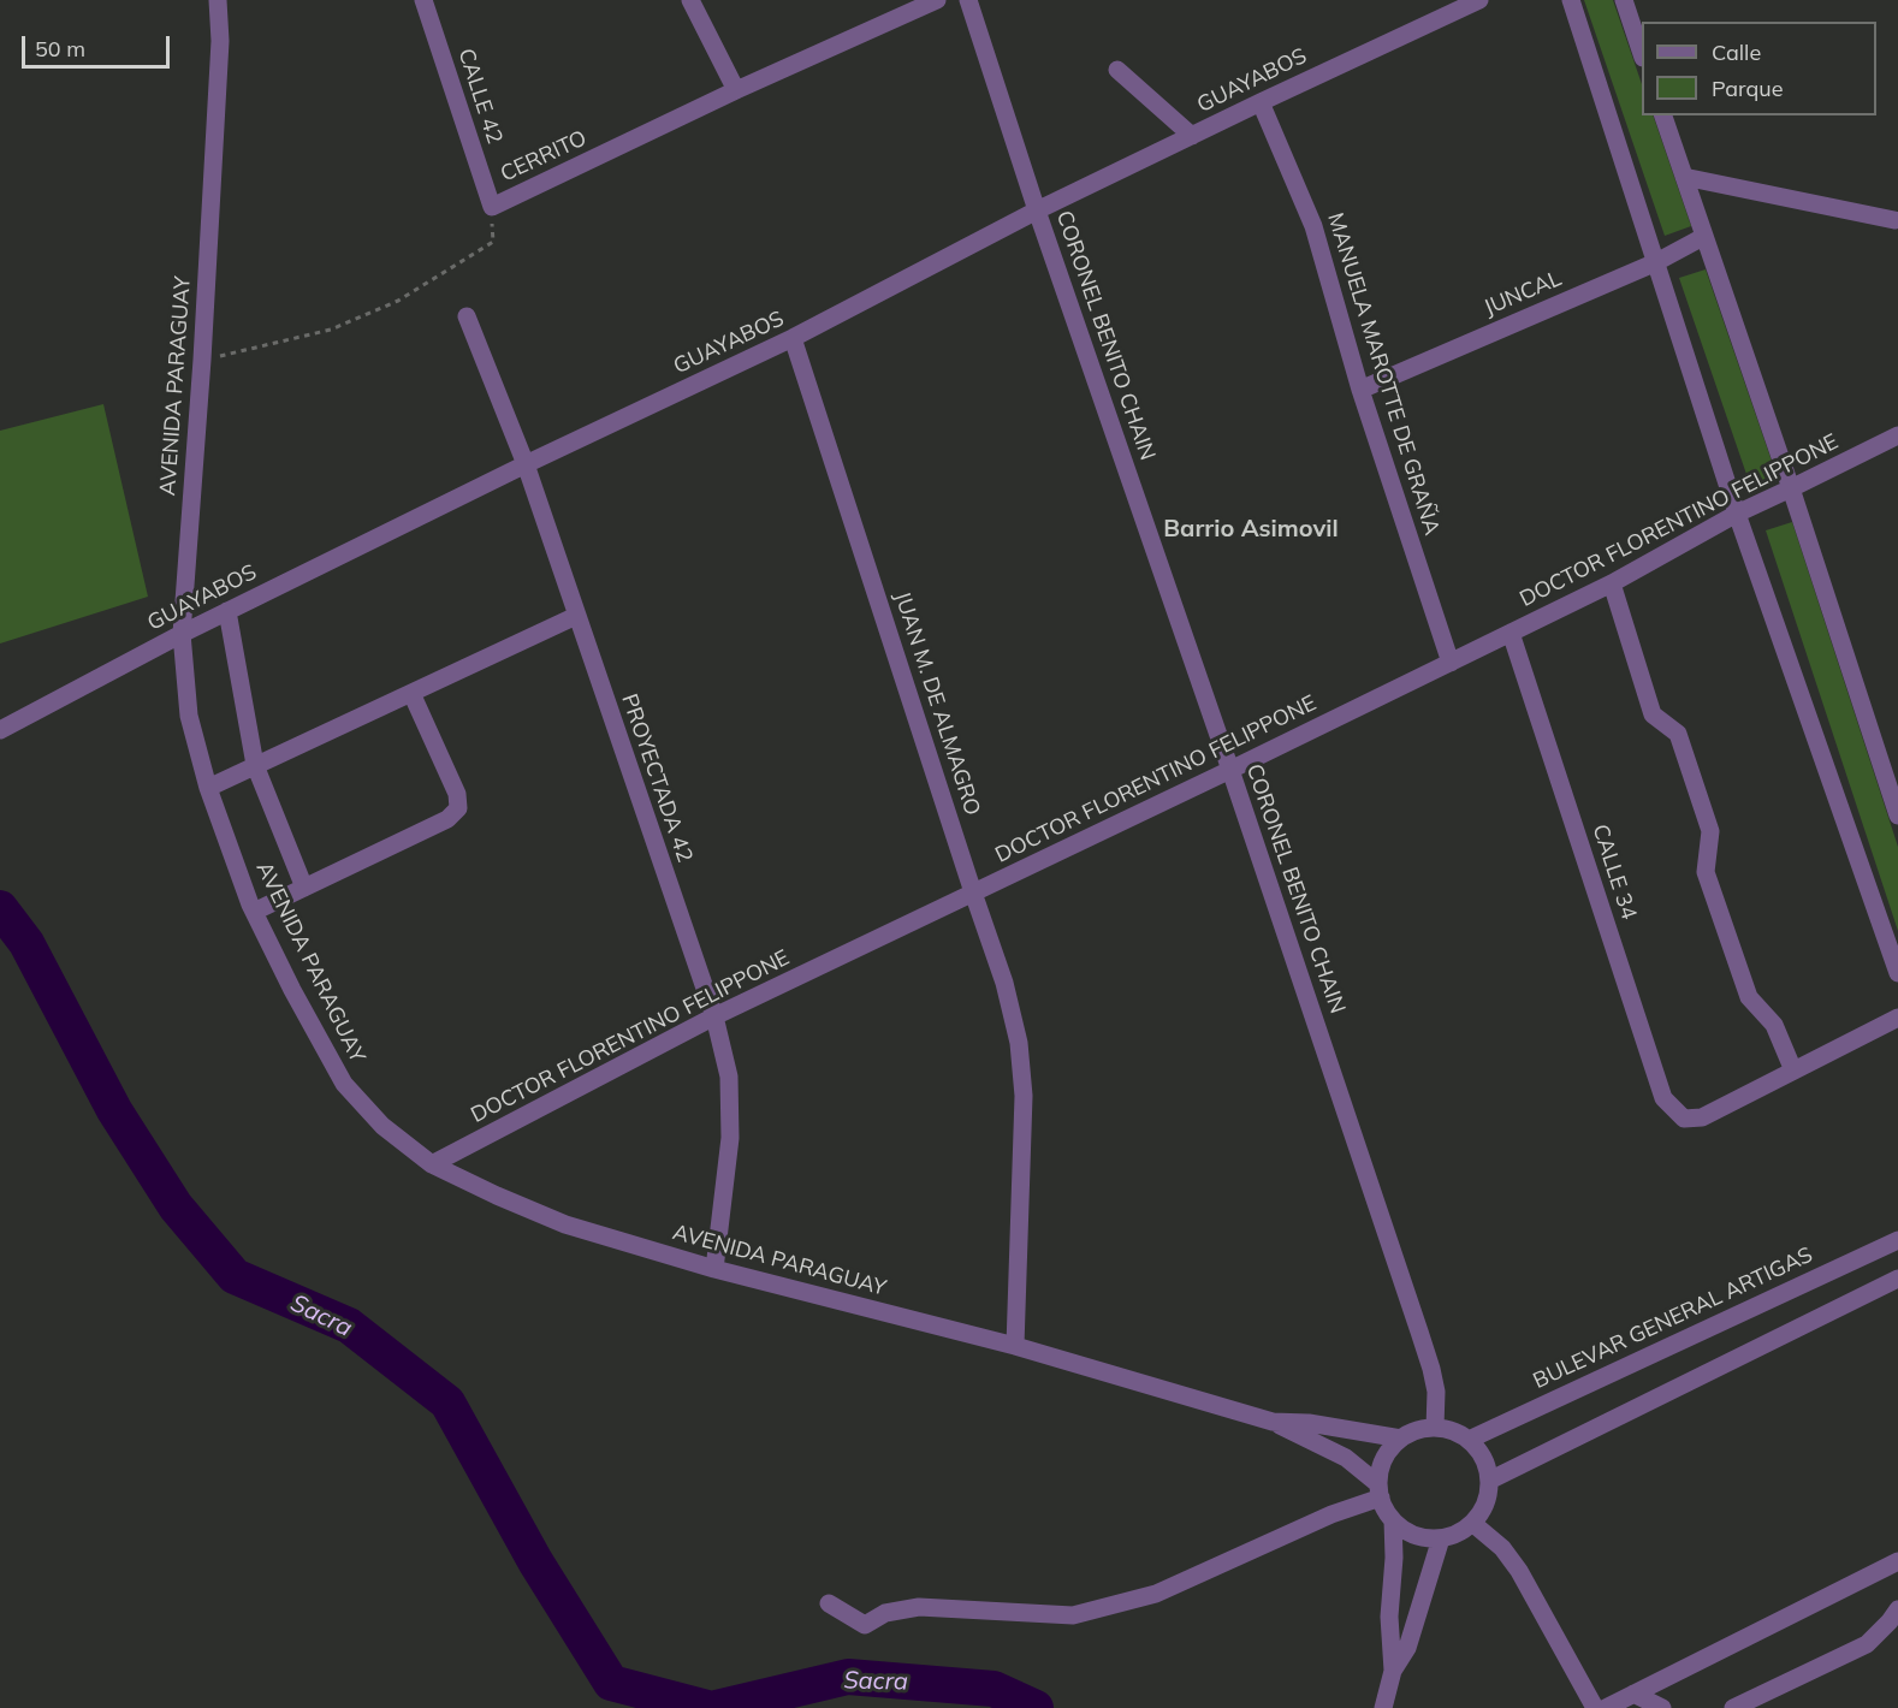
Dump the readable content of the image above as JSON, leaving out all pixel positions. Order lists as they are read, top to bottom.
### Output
{
  "streets": {
    "street": [
      "GUAYABOS",
      "CALLE 42",
      "CERRITO",
      "JUNCAL",
      "CORONEL BENITO CHAIN",
      "MANUELA MAROTTE DE GRAÑA",
      "AVENIDA PARAGUAY",
      "DOCTOR FLORENTINO FELIPPONE",
      "JUAN M. DE ALMAGRO",
      "PROYECTADA 42",
      "CALLE 34",
      "BULEVAR GENERAL ARTIGAS"
    ]
  },
  "crossings": [
    ["GUAYABOS", "CORONEL BENITO CHAIN"],
    ["GUAYABOS", "MANUELA MAROTTE DE GRAÑA"],
    ["GUAYABOS", "AVENIDA PARAGUAY"],
    ["GUAYABOS", "JUAN M. DE ALMAGRO"],
    ["GUAYABOS", "PROYECTADA 42"],
    ["CALLE 42", "CERRITO"],
    ["CERRITO", "AVENIDA PARAGUAY"],
    ["JUNCAL", "MANUELA MAROTTE DE GRAÑA"],
    ["CORONEL BENITO CHAIN", "AVENIDA PARAGUAY"],
    ["CORONEL BENITO CHAIN", "DOCTOR FLORENTINO FELIPPONE"],
    ["CORONEL BENITO CHAIN", "BULEVAR GENERAL ARTIGAS"],
    ["MANUELA MAROTTE DE GRAÑA", "DOCTOR FLORENTINO FELIPPONE"],
    ["AVENIDA PARAGUAY", "DOCTOR FLORENTINO FELIPPONE"],
    ["AVENIDA PARAGUAY", "JUAN M. DE ALMAGRO"],
    ["AVENIDA PARAGUAY", "PROYECTADA 42"],
    ["AVENIDA PARAGUAY", "BULEVAR GENERAL ARTIGAS"],
    ["DOCTOR FLORENTINO FELIPPONE", "JUAN M. DE ALMAGRO"],
    ["DOCTOR FLORENTINO FELIPPONE", "PROYECTADA 42"],
    ["DOCTOR FLORENTINO FELIPPONE", "CALLE 34"]
  ],
  "districts": ["Barrio Asimovil"],
  "water": ["Sacra"],
  "legend": ["Calle", "Parque"],
  "scale_bar": "50 m"
}
